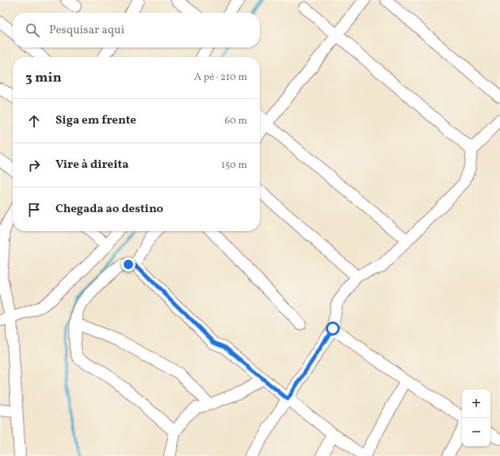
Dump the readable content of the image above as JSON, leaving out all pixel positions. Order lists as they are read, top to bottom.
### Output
{
  "page": {
    "search": "Pesquisar aqui",
    "heading": ["3 min", "A pé · 210 m"],
    "list": [
      ["Siga em frente", "60 m"],
      ["Vire à direita", "150 m"],
      "Chegada ao destino"
    ],
    "map_buttons": ["+", "−"]
  }
}
